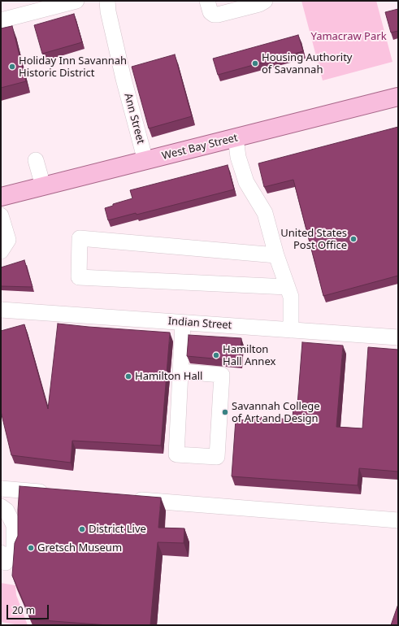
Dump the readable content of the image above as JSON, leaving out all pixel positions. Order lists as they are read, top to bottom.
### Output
{
  "streets": {
    "main road": ["West Bay Street"],
    "street": ["Ann Street", "Indian Street"]
  },
  "crossings": [
    ["Ann Street", "West Bay Street"]
  ],
  "parks": ["Yamacraw Park"],
  "places": [
    "Housing Authority of Savannah",
    "Holiday Inn Savannah Historic District",
    "United States Post Office",
    "Hamilton Hall Annex",
    "Hamilton Hall",
    "Savannah College of Art and Design",
    "District Live",
    "Gretsch Museum"
  ],
  "scale_bar": "20 m"
}
